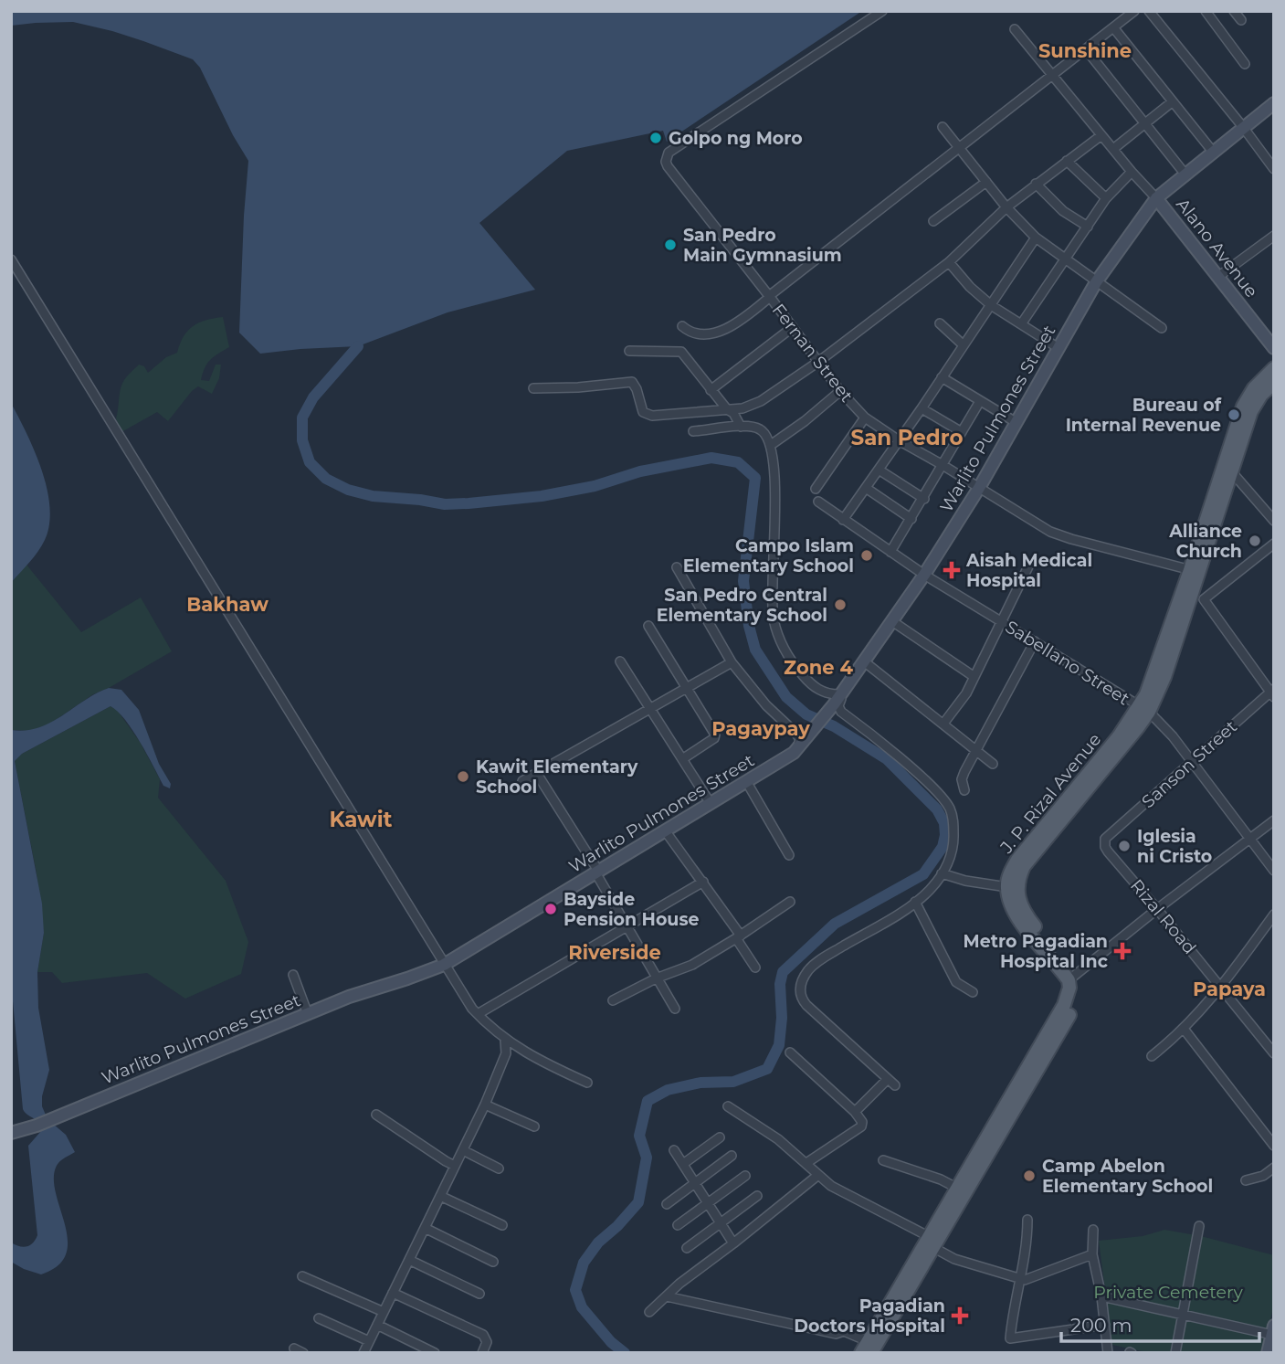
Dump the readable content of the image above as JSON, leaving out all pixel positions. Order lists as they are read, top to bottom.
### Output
{
  "streets": {
    "main road": ["J. P. Rizal Avenue"],
    "street": [
      "Alano Avenue",
      "Fernan Street",
      "Warlito Pulmones Street",
      "Sabellano Street",
      "Sanson Street",
      "Rizal Road"
    ]
  },
  "crossings": [
    ["Alano Avenue", "Warlito Pulmones Street"],
    ["Fernan Street", "Warlito Pulmones Street"],
    ["Fernan Street", "J. P. Rizal Avenue"],
    ["Warlito Pulmones Street", "Sabellano Street"],
    ["Sabellano Street", "Sanson Street"],
    ["Sabellano Street", "J. P. Rizal Avenue"],
    ["Sanson Street", "Rizal Road"]
  ],
  "districts": [
    "Sunshine",
    "San Pedro",
    "Bakhaw",
    "Zone 4",
    "Pagaypay",
    "Kawit",
    "Riverside",
    "Papaya"
  ],
  "parks": ["Private Cemetery"],
  "places": {
    "other": [
      "Golpo ng Moro",
      "San Pedro Main Gymnasium",
      "Bureau of Internal Revenue",
      "Alliance Church",
      "Campo Islam Elementary School",
      "San Pedro Central Elementary School",
      "Kawit Elementary School",
      "Iglesia ni Cristo",
      "Bayside Pension House",
      "Camp Abelon Elementary School"
    ],
    "health": ["Aisah Medical Hospital", "Metro Pagadian Hospital Inc", "Pagadian Doctors Hospital"]
  },
  "scale_bar": "200 m"
}
